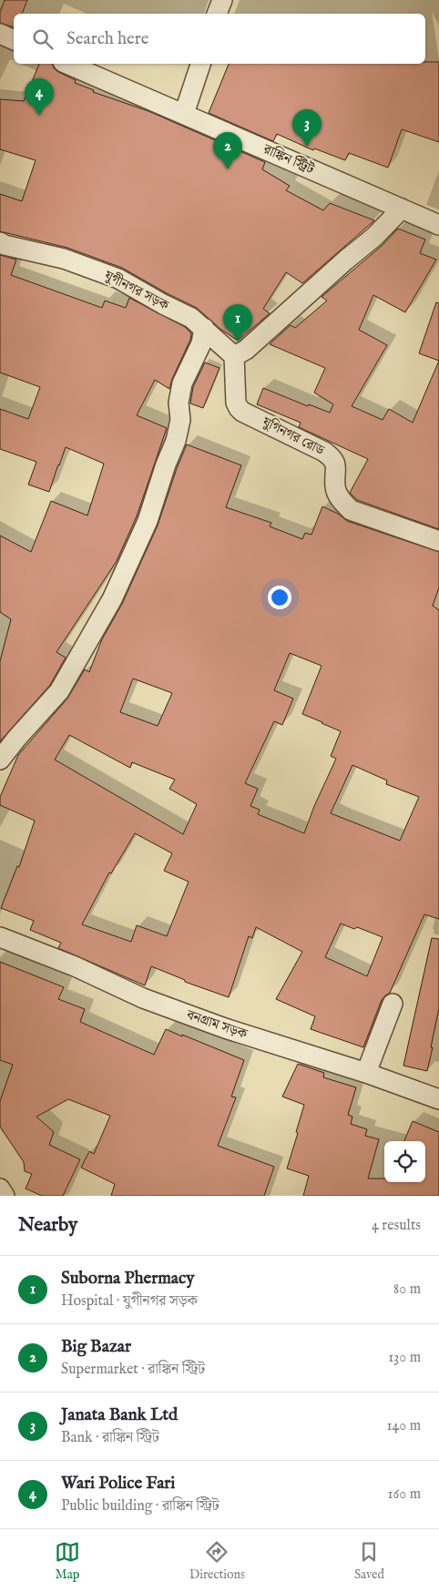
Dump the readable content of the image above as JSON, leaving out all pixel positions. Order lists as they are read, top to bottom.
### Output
{
  "streets": {
    "street": [
      "রাঙ্কিন স্ট্রিট",
      "যুগীনগর সড়ক",
      "যুগিনগর রোড",
      "বনগ্রাম সড়ক"
    ]
  },
  "crossings": [
    ["যুগীনগর সড়ক", "যুগিনগর রোড"]
  ],
  "page": {
    "search": "Search here",
    "pins": [
      "4",
      "3",
      "2",
      "1"
    ],
    "heading": ["Nearby", "4 results"],
    "list": [
      {
        "mark": "1",
        "name": "Suborna Phermacy",
        "note": "Hospital · যুগীনগর সড়ক",
        "value": "80 m"
      },
      {
        "mark": "2",
        "name": "Big Bazar",
        "note": "Supermarket · রাঙ্কিন স্ট্রিট",
        "value": "130 m"
      },
      {
        "mark": "3",
        "name": "Janata Bank Ltd",
        "note": "Bank · রাঙ্কিন স্ট্রিট",
        "value": "140 m"
      },
      {
        "mark": "4",
        "name": "Wari Police Fari",
        "note": "Public building · রাঙ্কিন স্ট্রিট",
        "value": "160 m"
      }
    ],
    "nav": ["Map", "Directions", "Saved"]
  }
}
